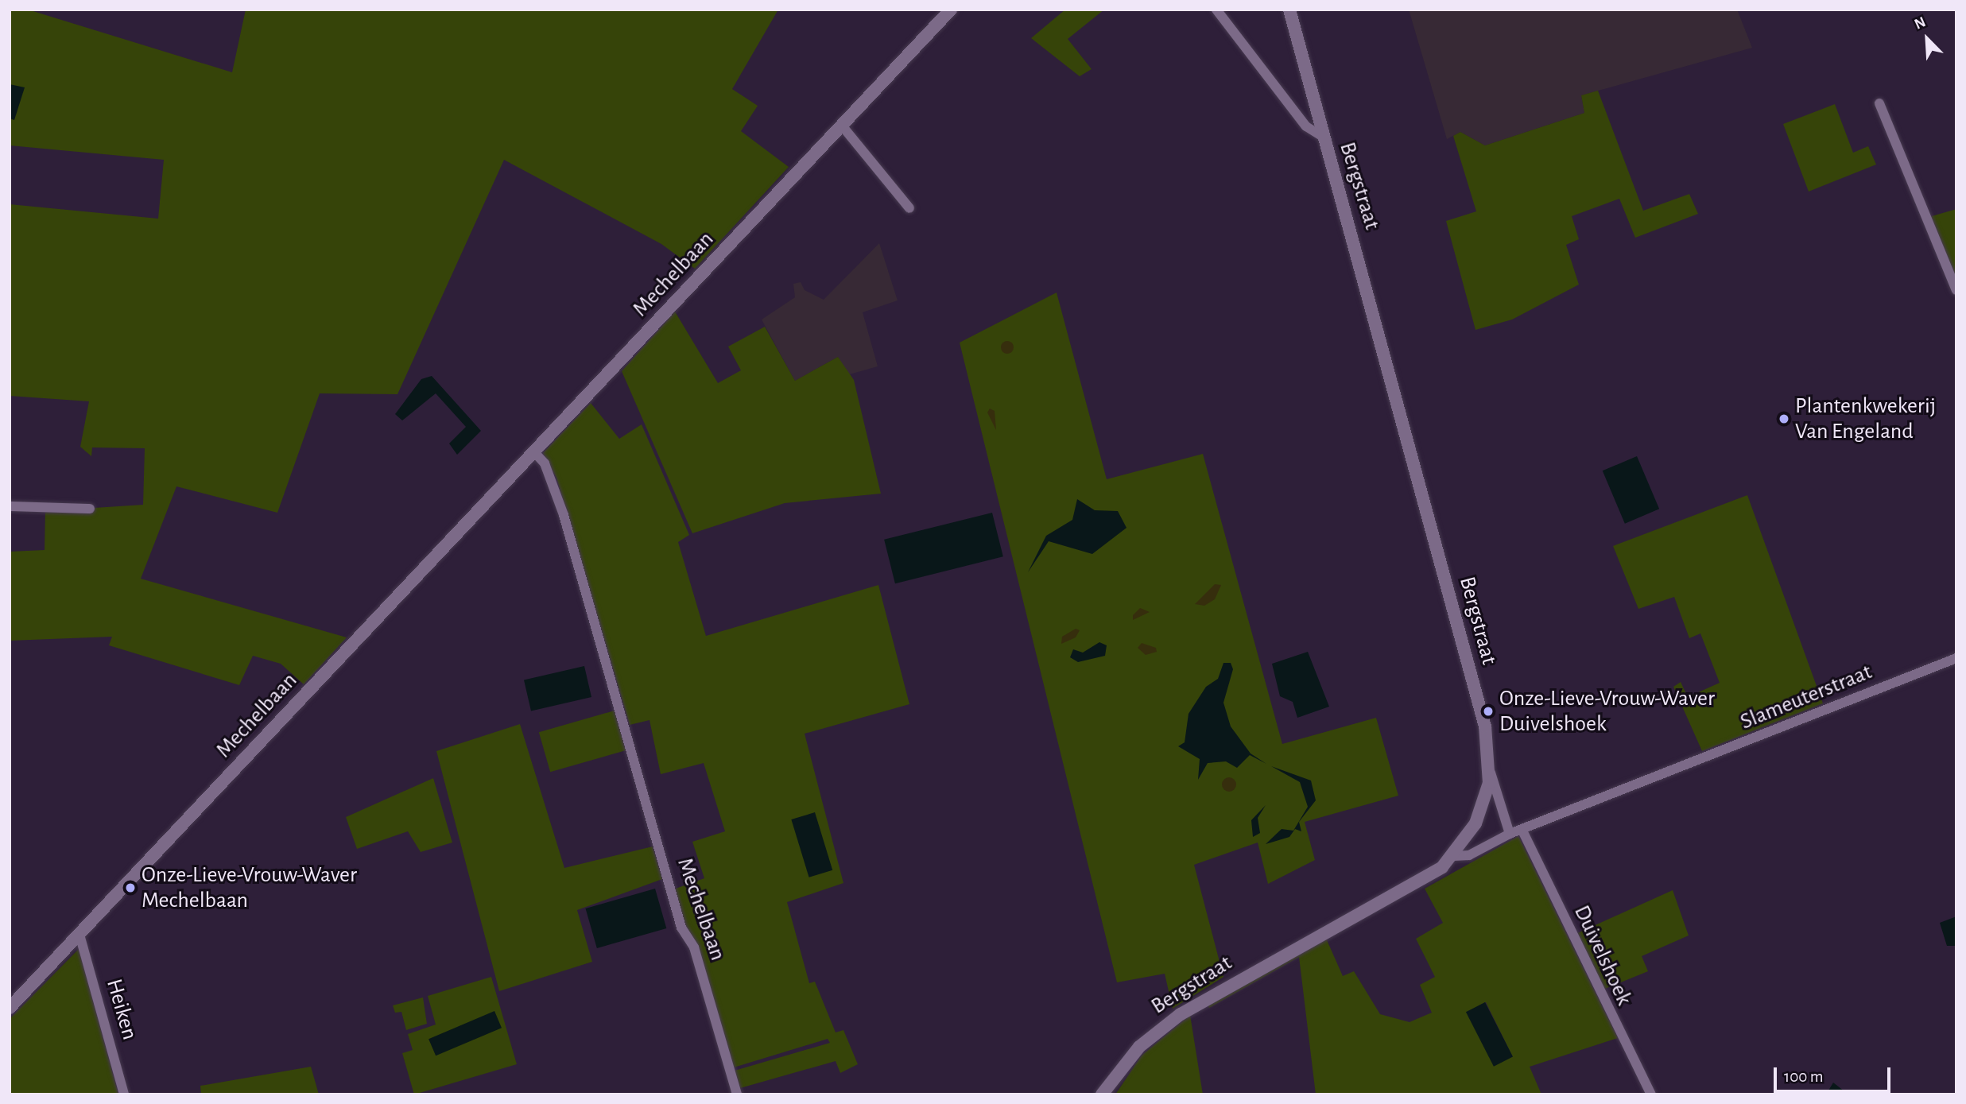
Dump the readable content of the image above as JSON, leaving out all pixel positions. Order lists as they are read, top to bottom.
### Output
{
  "streets": {
    "street": [
      "Bergstraat",
      "Mechelbaan",
      "Slameuterstraat",
      "Duivelshoek",
      "Heiken"
    ]
  },
  "crossings": [
    ["Bergstraat", "Slameuterstraat"],
    ["Mechelbaan", "Heiken"],
    ["Slameuterstraat", "Duivelshoek"]
  ],
  "places": ["Plantenkwekerij Van Engeland", "Onze-Lieve-Vrouw-Waver Duivelshoek", "Onze-Lieve-Vrouw-Waver Mechelbaan"],
  "scale_bar": "100 m",
  "north": "top left"
}
